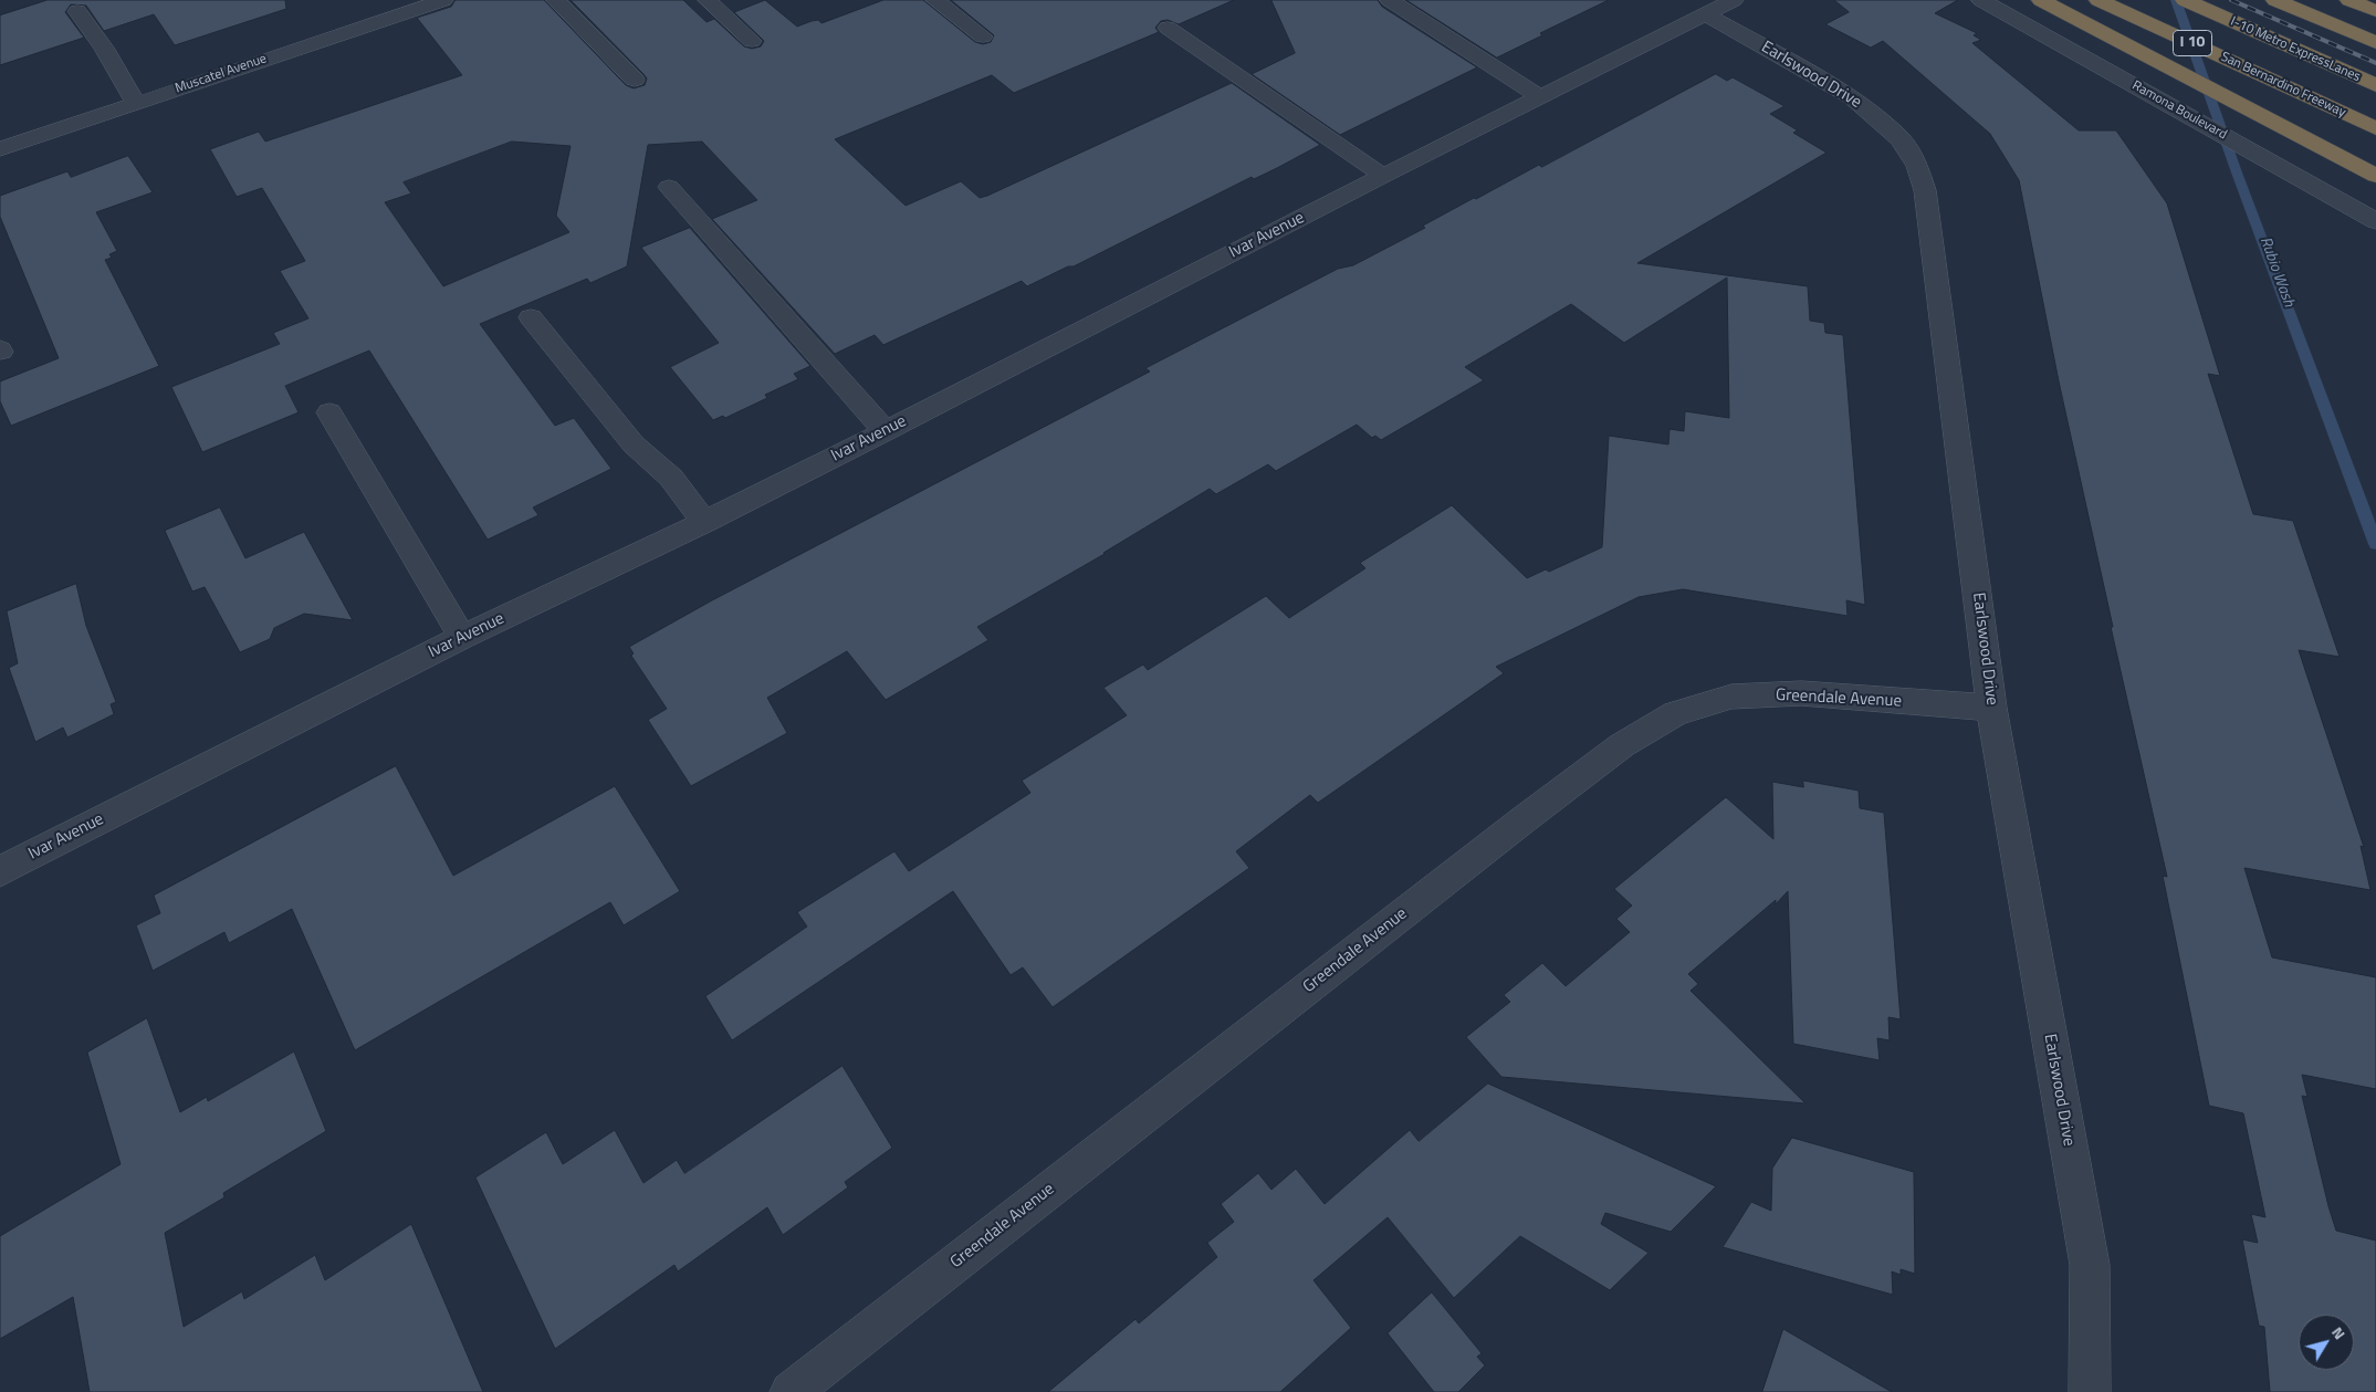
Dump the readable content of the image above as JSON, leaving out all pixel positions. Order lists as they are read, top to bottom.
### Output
{
  "streets": {
    "highway": ["I 10", "I-10 Metro ExpressLanes", "San Bernardino Freeway"],
    "street": [
      "Muscatel Avenue",
      "Earlswood Drive",
      "Ramona Boulevard",
      "Ivar Avenue",
      "Greendale Avenue"
    ]
  },
  "crossings": [
    ["Earlswood Drive", "Ivar Avenue"],
    ["Earlswood Drive", "Greendale Avenue"]
  ],
  "water": ["Rubio Wash"],
  "north": "top right"
}
